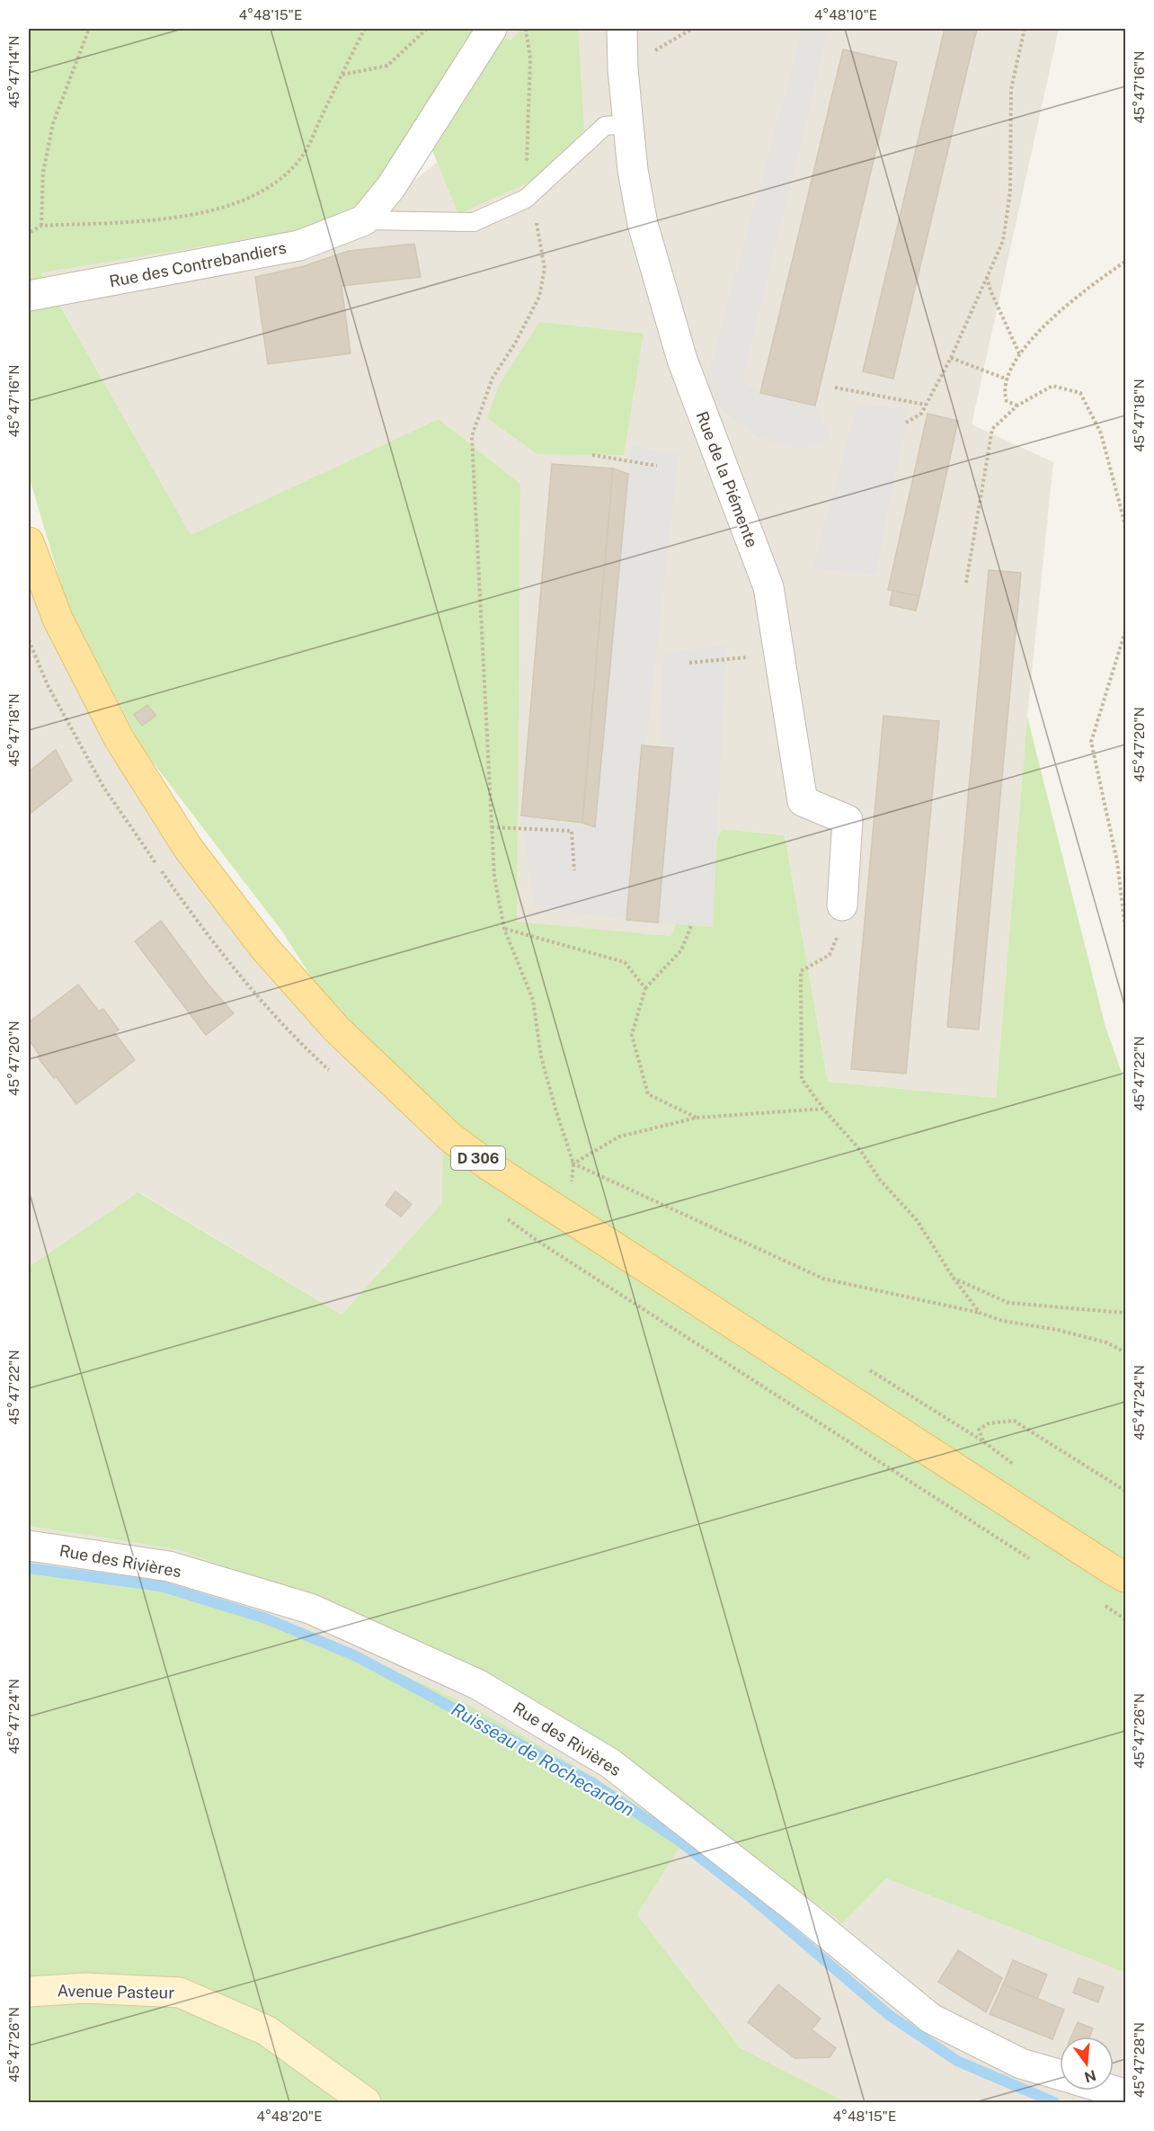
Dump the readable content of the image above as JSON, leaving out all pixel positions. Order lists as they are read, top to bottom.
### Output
{
  "streets": {
    "main road": ["D 306", "Avenue Pasteur"],
    "street": ["Rue des Contrebandiers", "Rue de la Piémente", "Rue des Rivières"]
  },
  "crossings": [
    ["Rue des Contrebandiers", "Rue de la Piémente"]
  ],
  "water": ["Ruisseau de Rochecardon"],
  "north": "bottom",
  "coordinates": [
    "4°48'15\"E",
    "4°48'10\"E",
    "45°47'14\"N",
    "45°47'16\"N",
    "45°47'18\"N",
    "45°47'20\"N",
    "45°47'22\"N",
    "45°47'24\"N",
    "45°47'26\"N",
    "45°47'28\"N",
    "4°48'20\"E"
  ]
}
